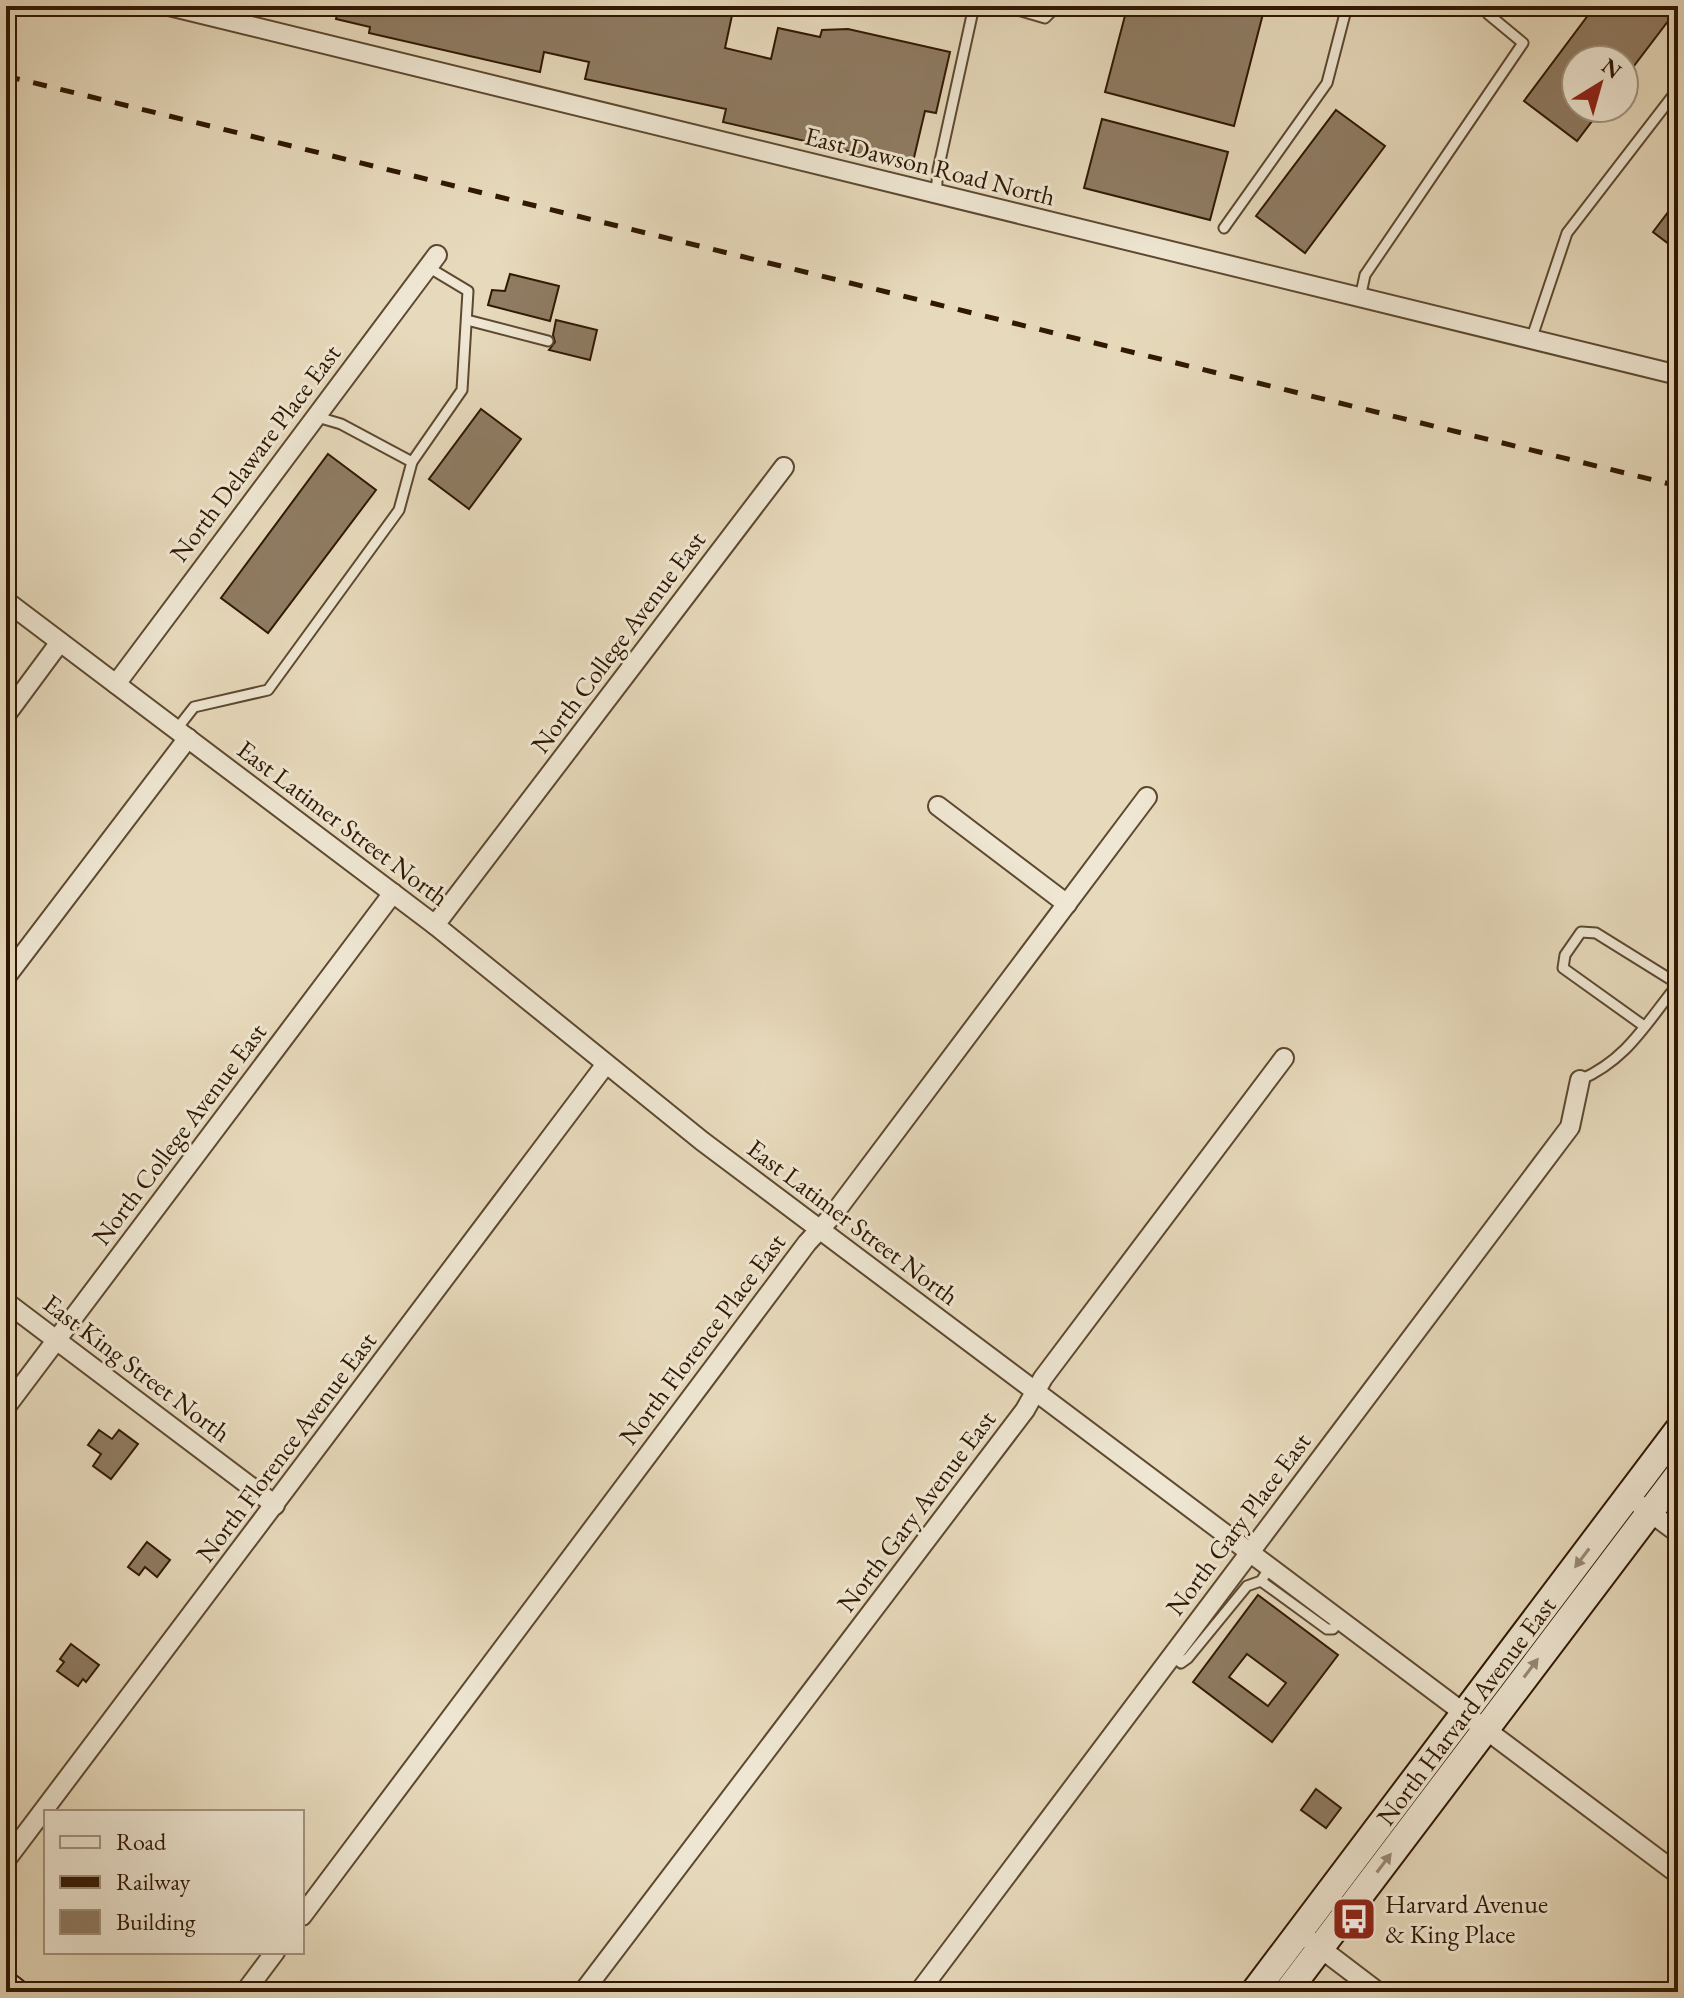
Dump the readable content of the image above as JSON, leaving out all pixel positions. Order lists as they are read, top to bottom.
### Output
{
  "streets": {
    "main road": ["North Harvard Avenue East"],
    "street": [
      "East Dawson Road North",
      "North Delaware Place East",
      "North College Avenue East",
      "East Latimer Street North",
      "North Florence Place East",
      "East King Street North",
      "North Florence Avenue East",
      "North Gary Avenue East",
      "North Gary Place East"
    ]
  },
  "crossings": [
    ["North Delaware Place East", "East Latimer Street North"],
    ["North College Avenue East", "East Latimer Street North"],
    ["North College Avenue East", "East King Street North"],
    ["East Latimer Street North", "North Florence Place East"],
    ["East Latimer Street North", "North Florence Avenue East"],
    ["East Latimer Street North", "North Gary Avenue East"],
    ["East Latimer Street North", "North Gary Place East"],
    ["East Latimer Street North", "North Harvard Avenue East"],
    ["East King Street North", "North Florence Avenue East"]
  ],
  "places": {
    "bus stop": ["Harvard Avenue & King Place"]
  },
  "legend": ["Road", "Railway", "Building"],
  "north": "top right"
}
